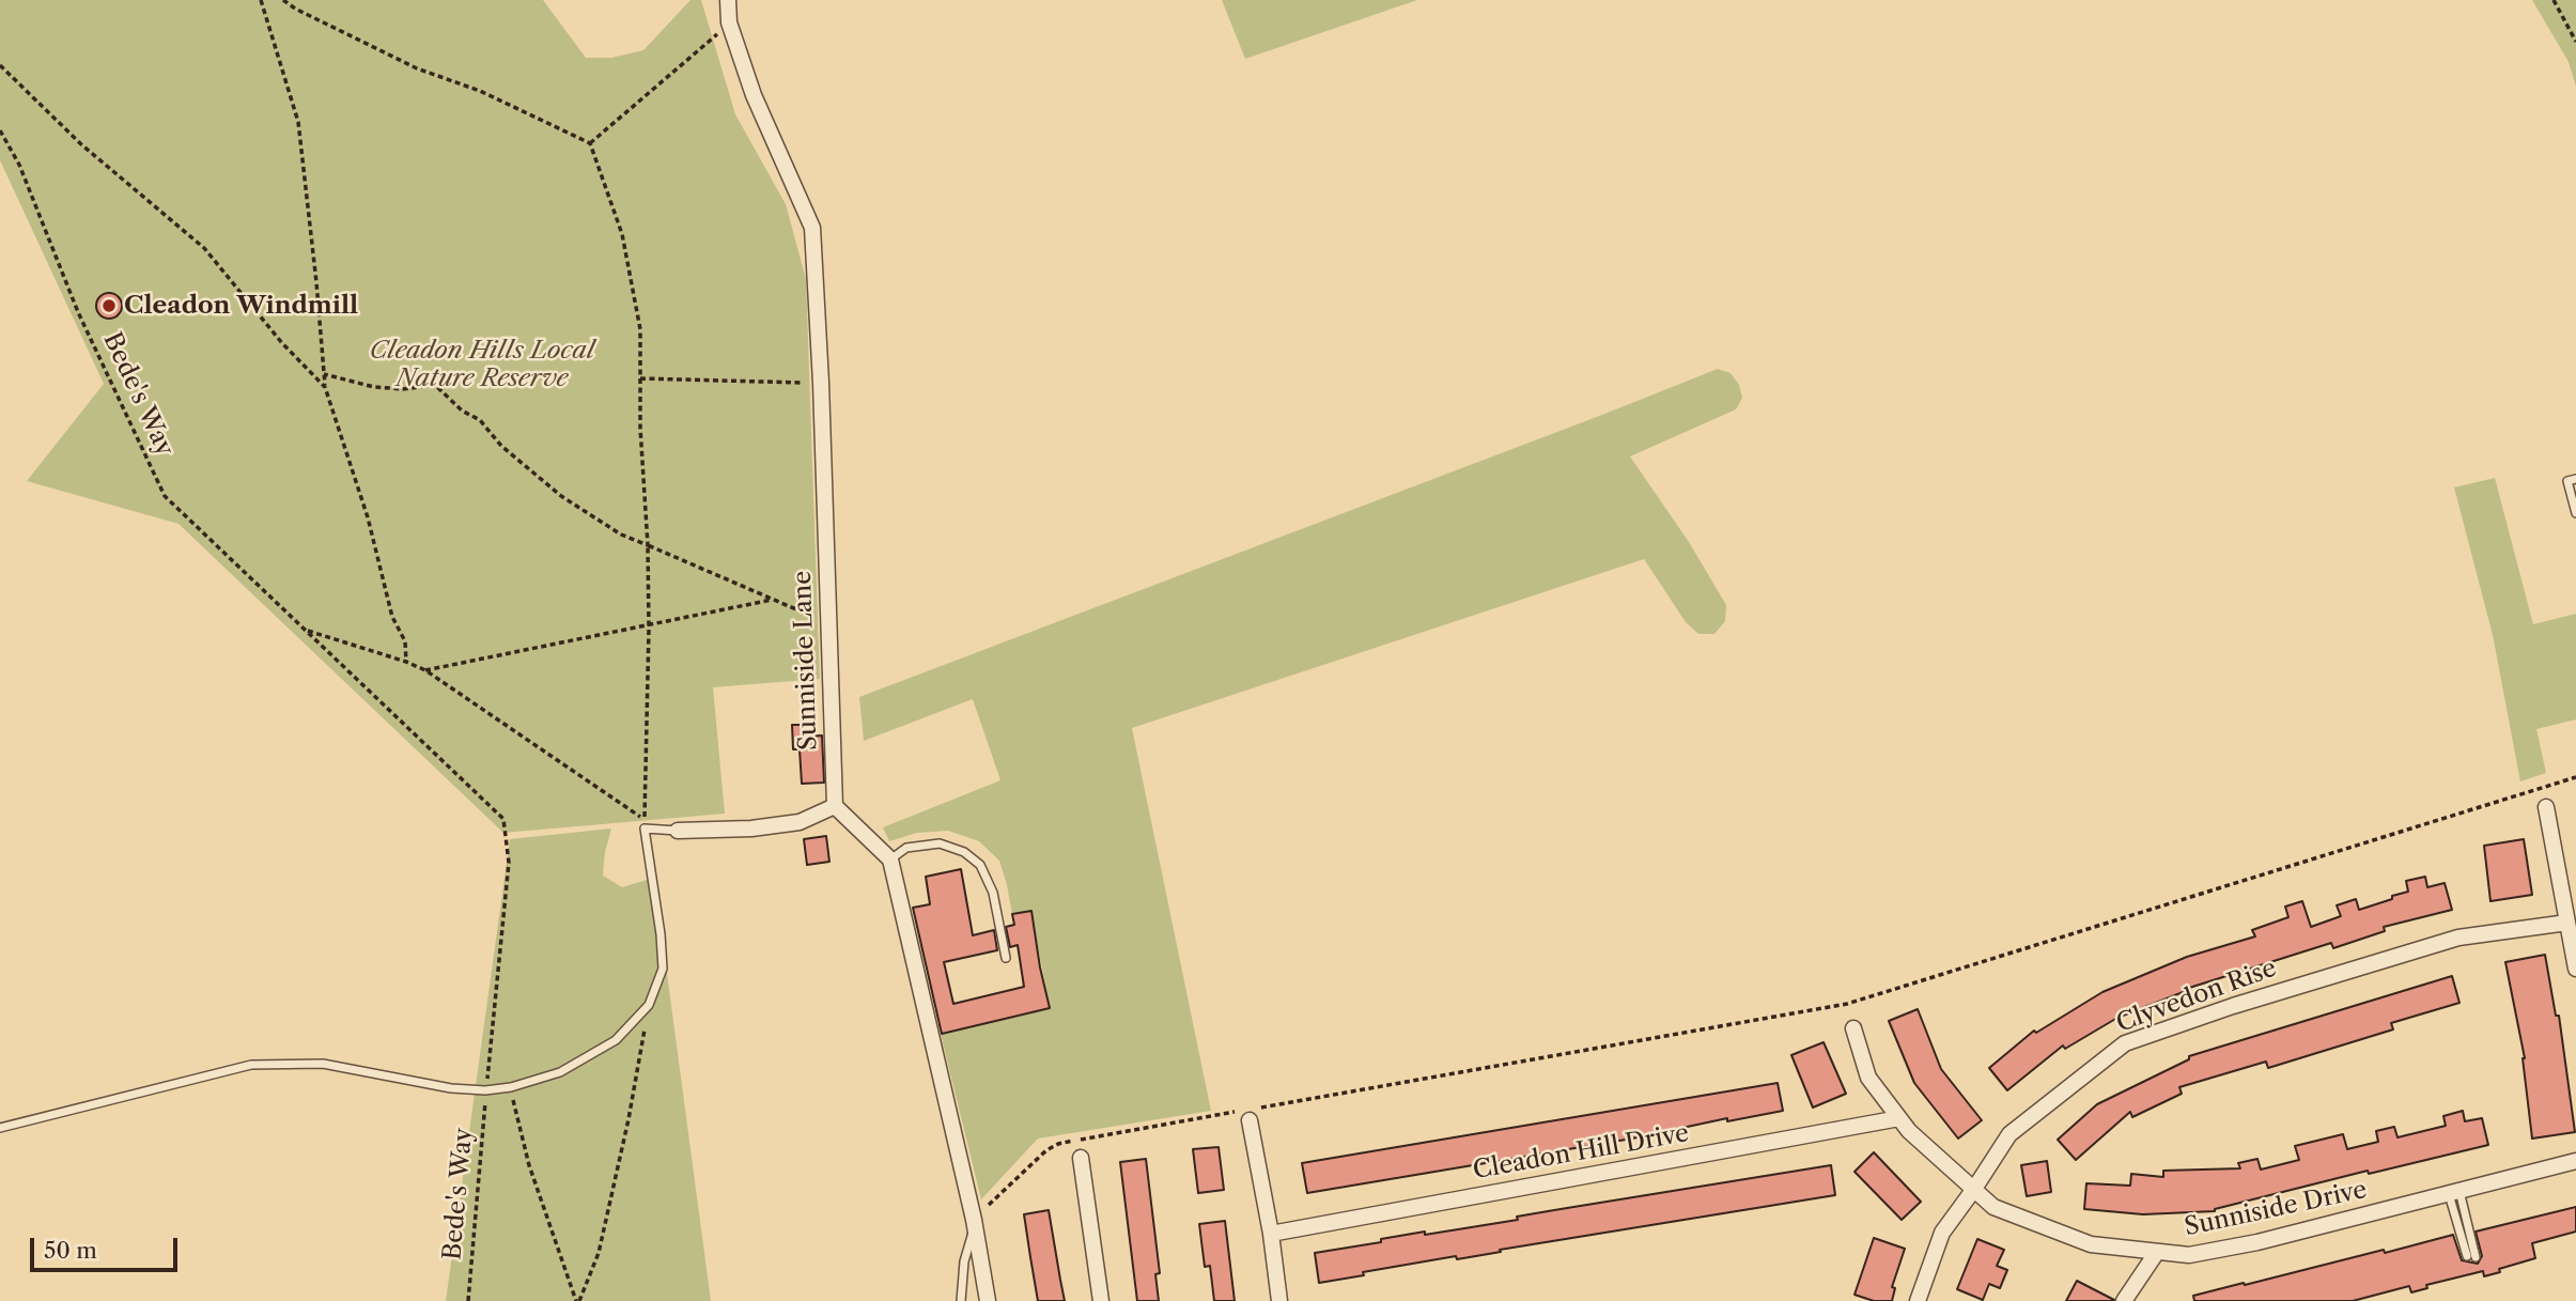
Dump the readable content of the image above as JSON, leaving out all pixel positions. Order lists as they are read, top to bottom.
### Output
{
  "streets": {
    "street": [
      "Sunniside Lane",
      "Clyvedon Rise",
      "Cleadon Hill Drive",
      "Sunniside Drive"
    ],
    "path": ["Bede's Way"]
  },
  "crossings": [
    ["Clyvedon Rise", "Sunniside Drive"],
    ["Cleadon Hill Drive", "Sunniside Drive"]
  ],
  "parks": ["Cleadon Hills Local Nature Reserve"],
  "places": ["Cleadon Windmill"],
  "scale_bar": "50 m"
}
